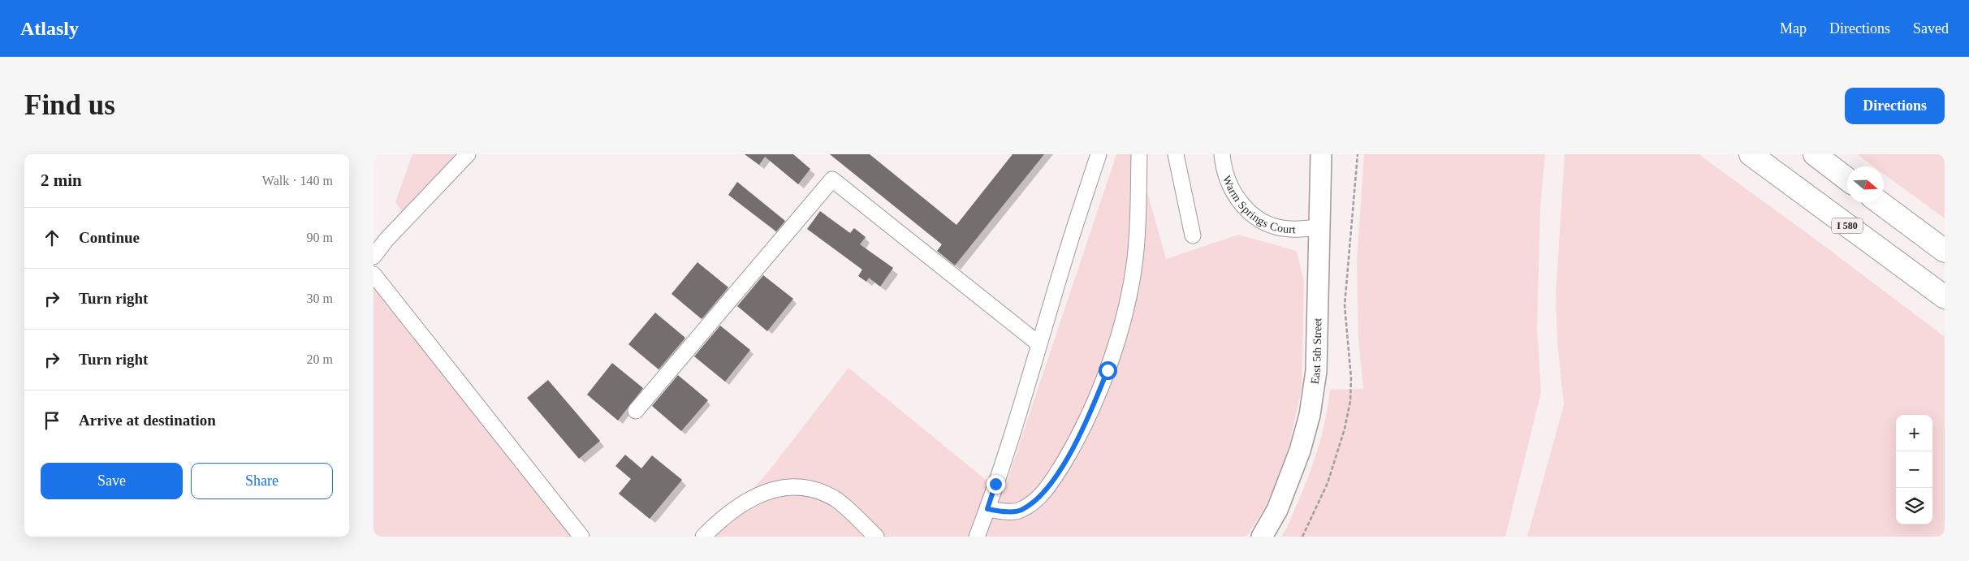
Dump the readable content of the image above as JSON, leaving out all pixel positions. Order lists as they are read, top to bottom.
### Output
{
  "streets": {
    "highway": ["I 580"],
    "main road": ["East 5th Street"],
    "street": ["Warm Springs Court"]
  },
  "crossings": [
    ["Warm Springs Court", "East 5th Street"]
  ],
  "north": "right",
  "page": {
    "header": "Atlasly",
    "nav": ["Map", "Directions", "Saved"],
    "buttons": [
      "Directions",
      ["Save", "Share"]
    ],
    "title": "Find us",
    "heading": ["2 min", "Walk · 140 m"],
    "list": [
      ["Continue", "90 m"],
      ["Turn right", "30 m"],
      ["Turn right", "20 m"],
      "Arrive at destination"
    ],
    "map_buttons": ["+", "−"]
  }
}
